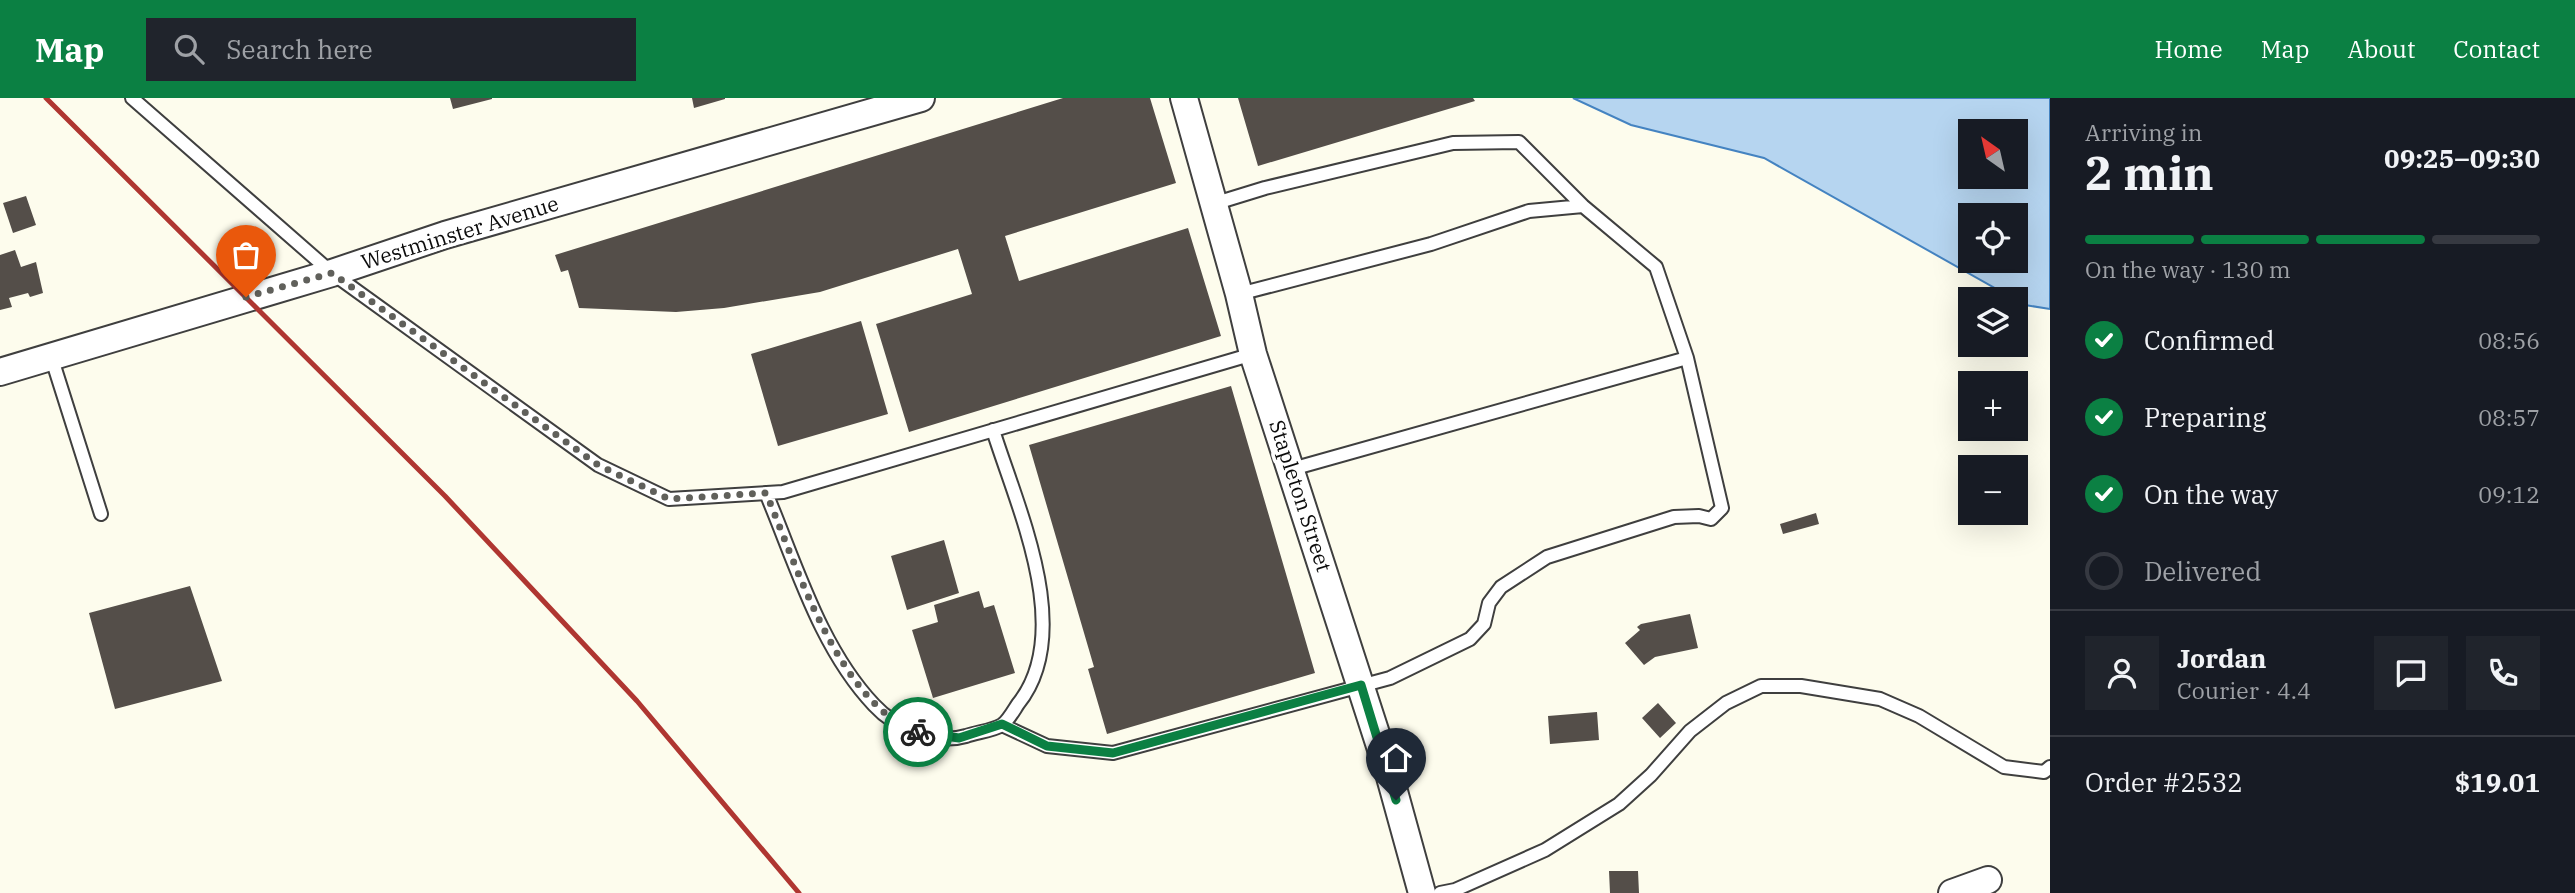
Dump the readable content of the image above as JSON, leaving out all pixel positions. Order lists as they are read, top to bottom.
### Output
{
  "streets": {
    "street": ["Westminster Avenue", "Stapleton Street"]
  },
  "north": "top left",
  "page": {
    "header": "Map",
    "search": "Search here",
    "nav": [
      "Home",
      "Map",
      "About",
      "Contact"
    ],
    "heading": ["2 min", "Arriving in", "09:25–09:30"],
    "panel": [
      "Jordan",
      "Courier · 4.4",
      "Order #2532",
      "$19.01"
    ],
    "map_buttons": ["+", "−"],
    "bar": "On the way · 130 m",
    "list": [
      ["Confirmed", "08:56"],
      ["Preparing", "08:57"],
      ["On the way", "09:12"],
      "Delivered"
    ]
  }
}
